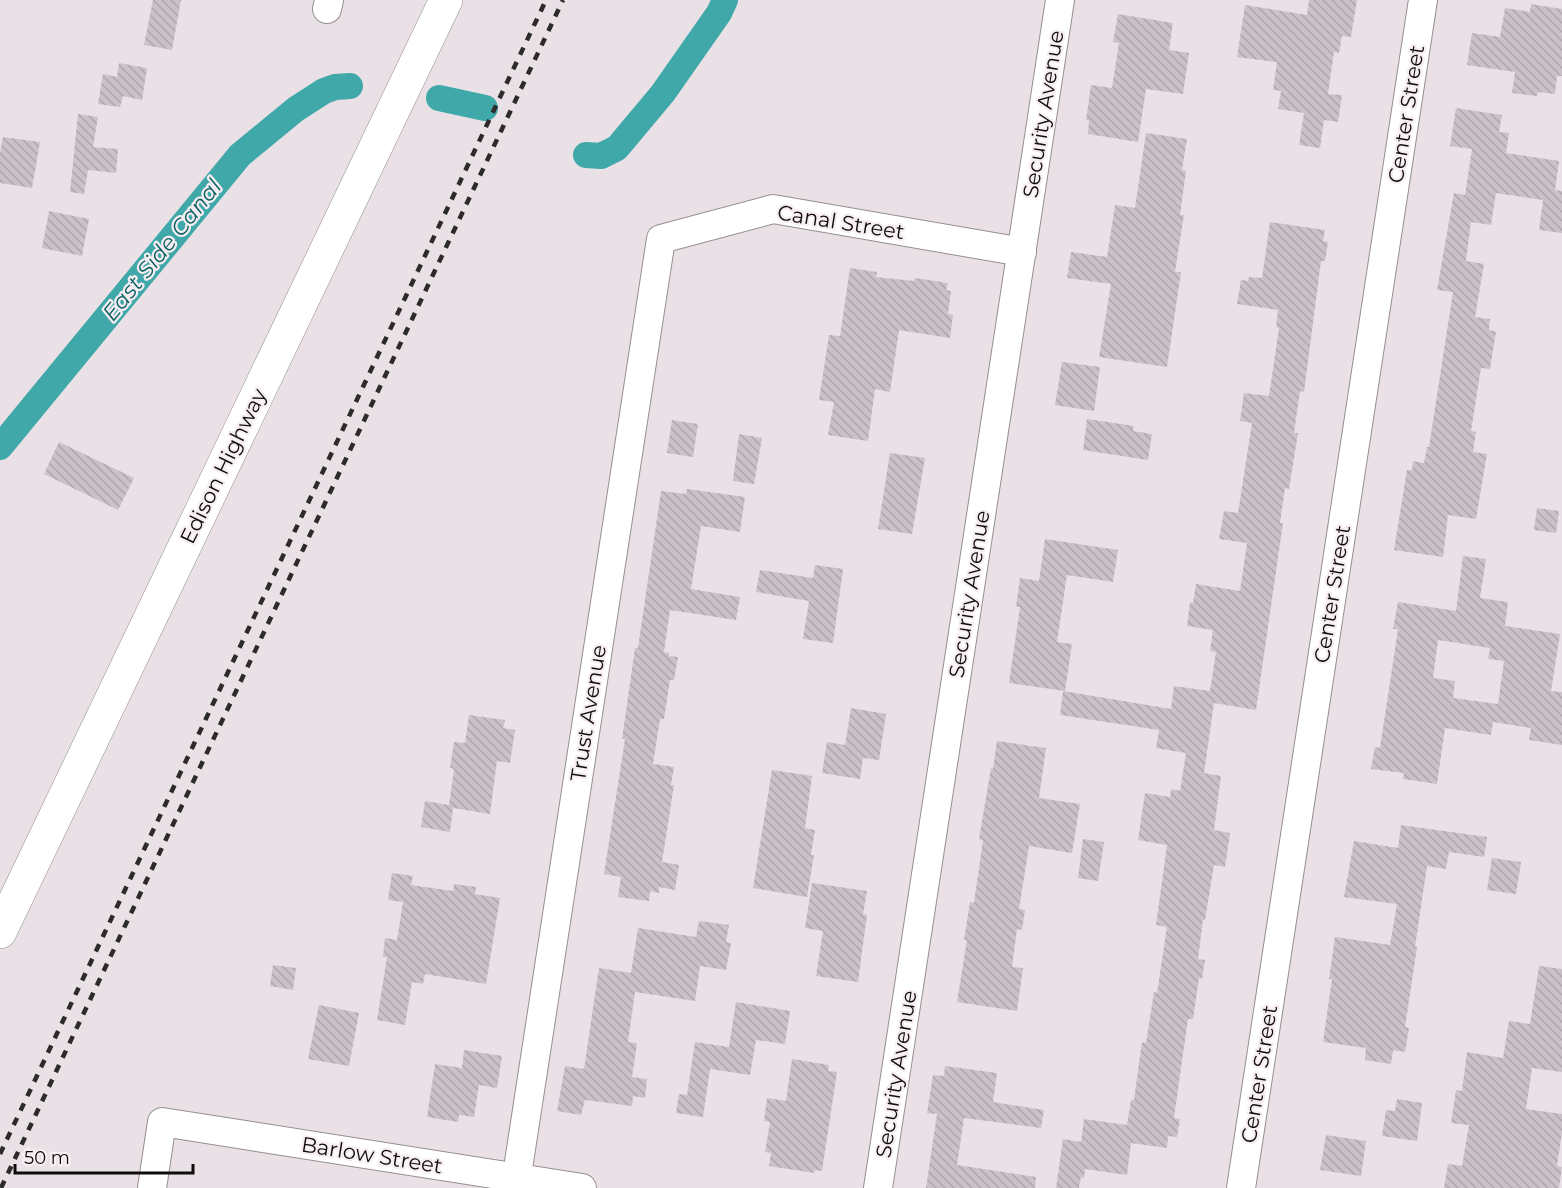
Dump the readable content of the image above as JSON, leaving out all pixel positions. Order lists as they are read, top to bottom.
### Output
{
  "streets": {
    "main road": ["Edison Highway"],
    "street": [
      "Security Avenue",
      "Center Street",
      "Canal Street",
      "Trust Avenue",
      "Barlow Street"
    ]
  },
  "crossings": [
    ["Security Avenue", "Canal Street"],
    ["Canal Street", "Trust Avenue"],
    ["Trust Avenue", "Barlow Street"]
  ],
  "water": ["East Side Canal"],
  "scale_bar": "50 m"
}
